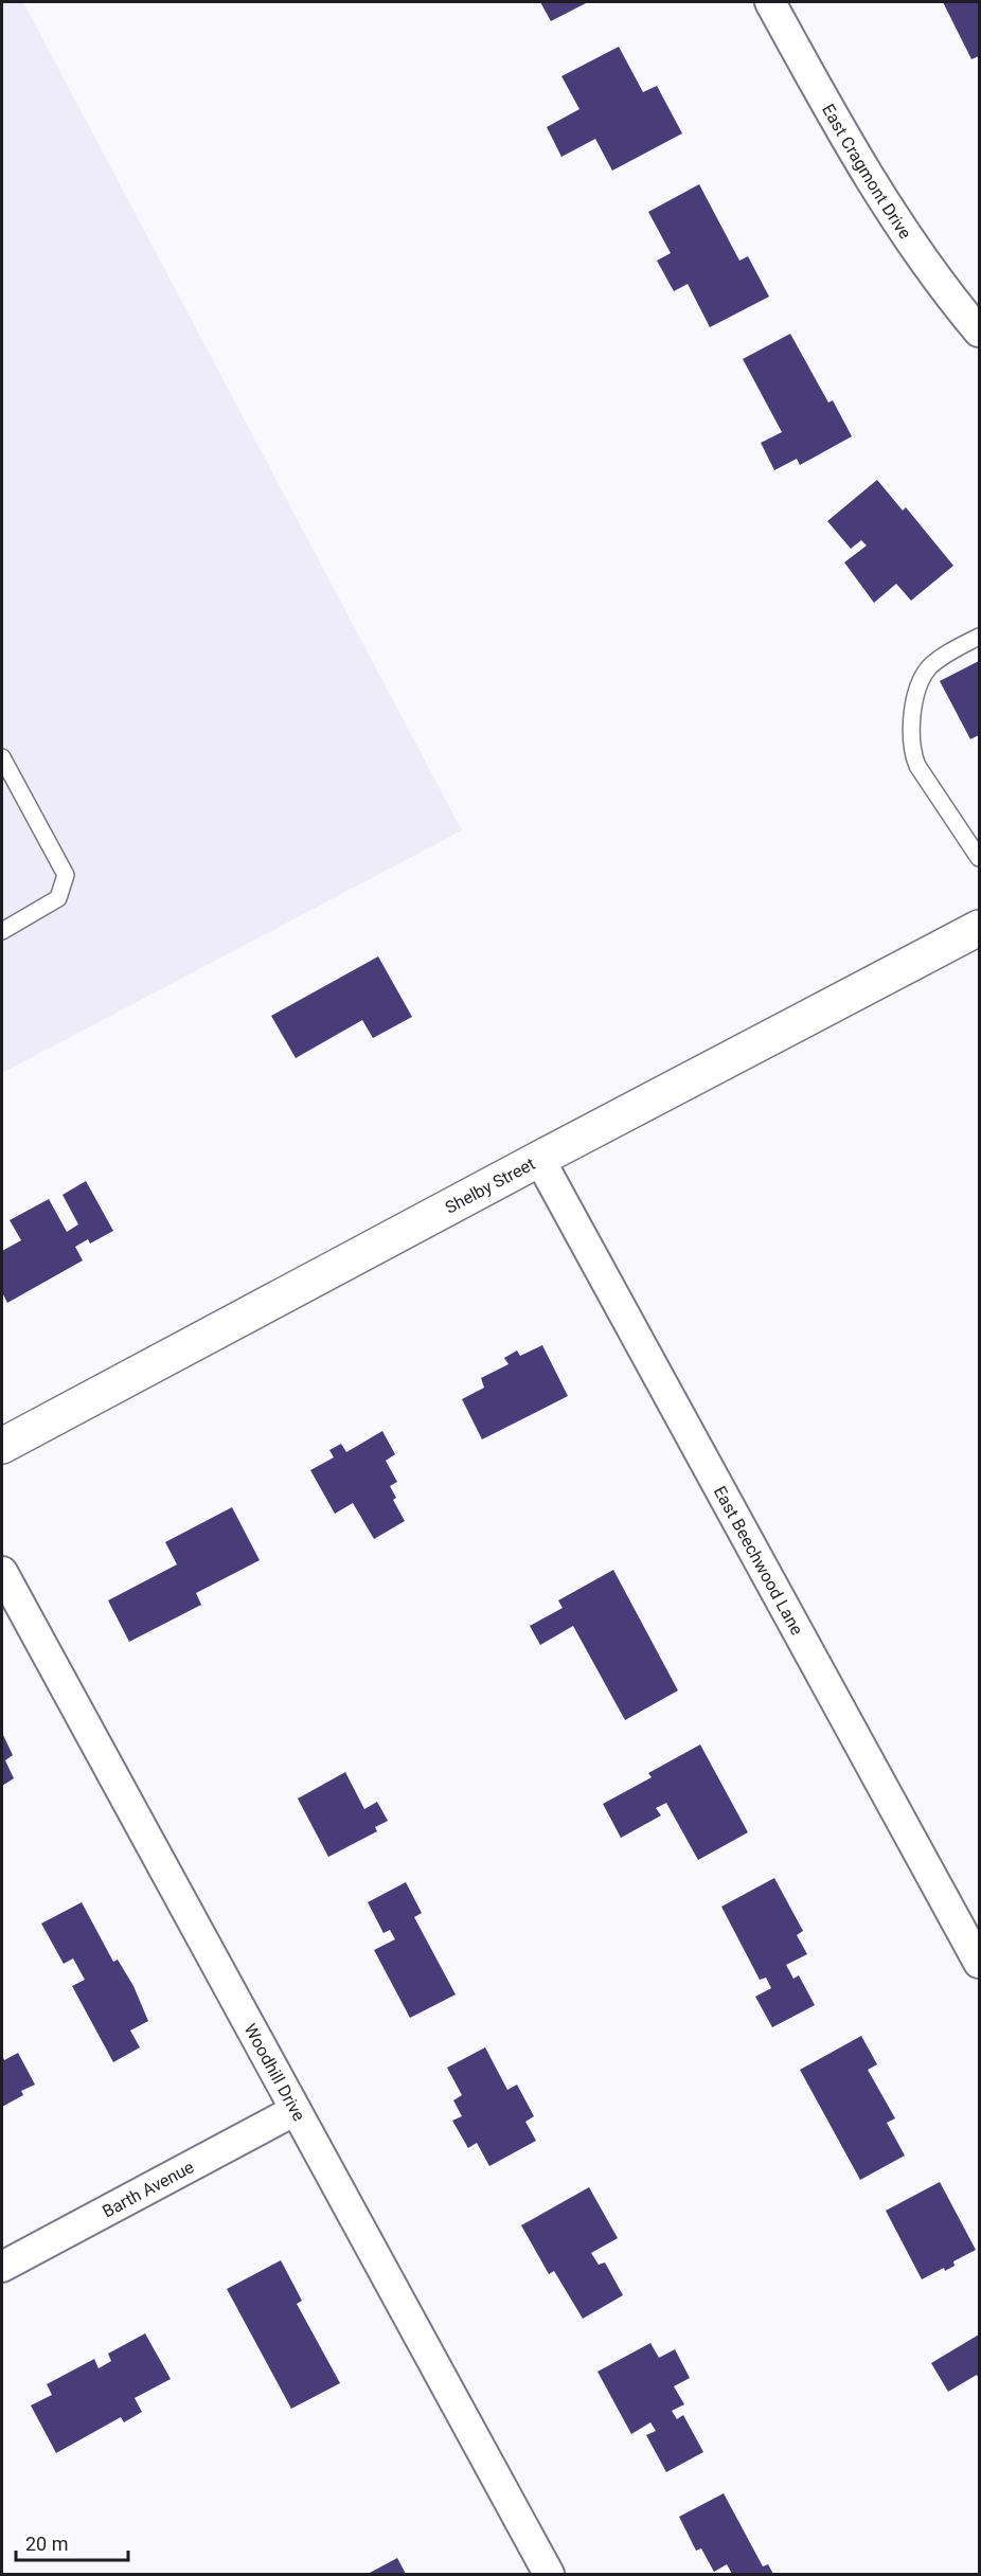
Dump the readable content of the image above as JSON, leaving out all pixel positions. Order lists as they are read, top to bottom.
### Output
{
  "streets": {
    "street": [
      "East Cragmont Drive",
      "Shelby Street",
      "East Beechwood Lane",
      "Woodhill Drive",
      "Barth Avenue"
    ]
  },
  "crossings": [
    ["Shelby Street", "East Beechwood Lane"],
    ["Woodhill Drive", "Barth Avenue"]
  ],
  "scale_bar": "20 m"
}
